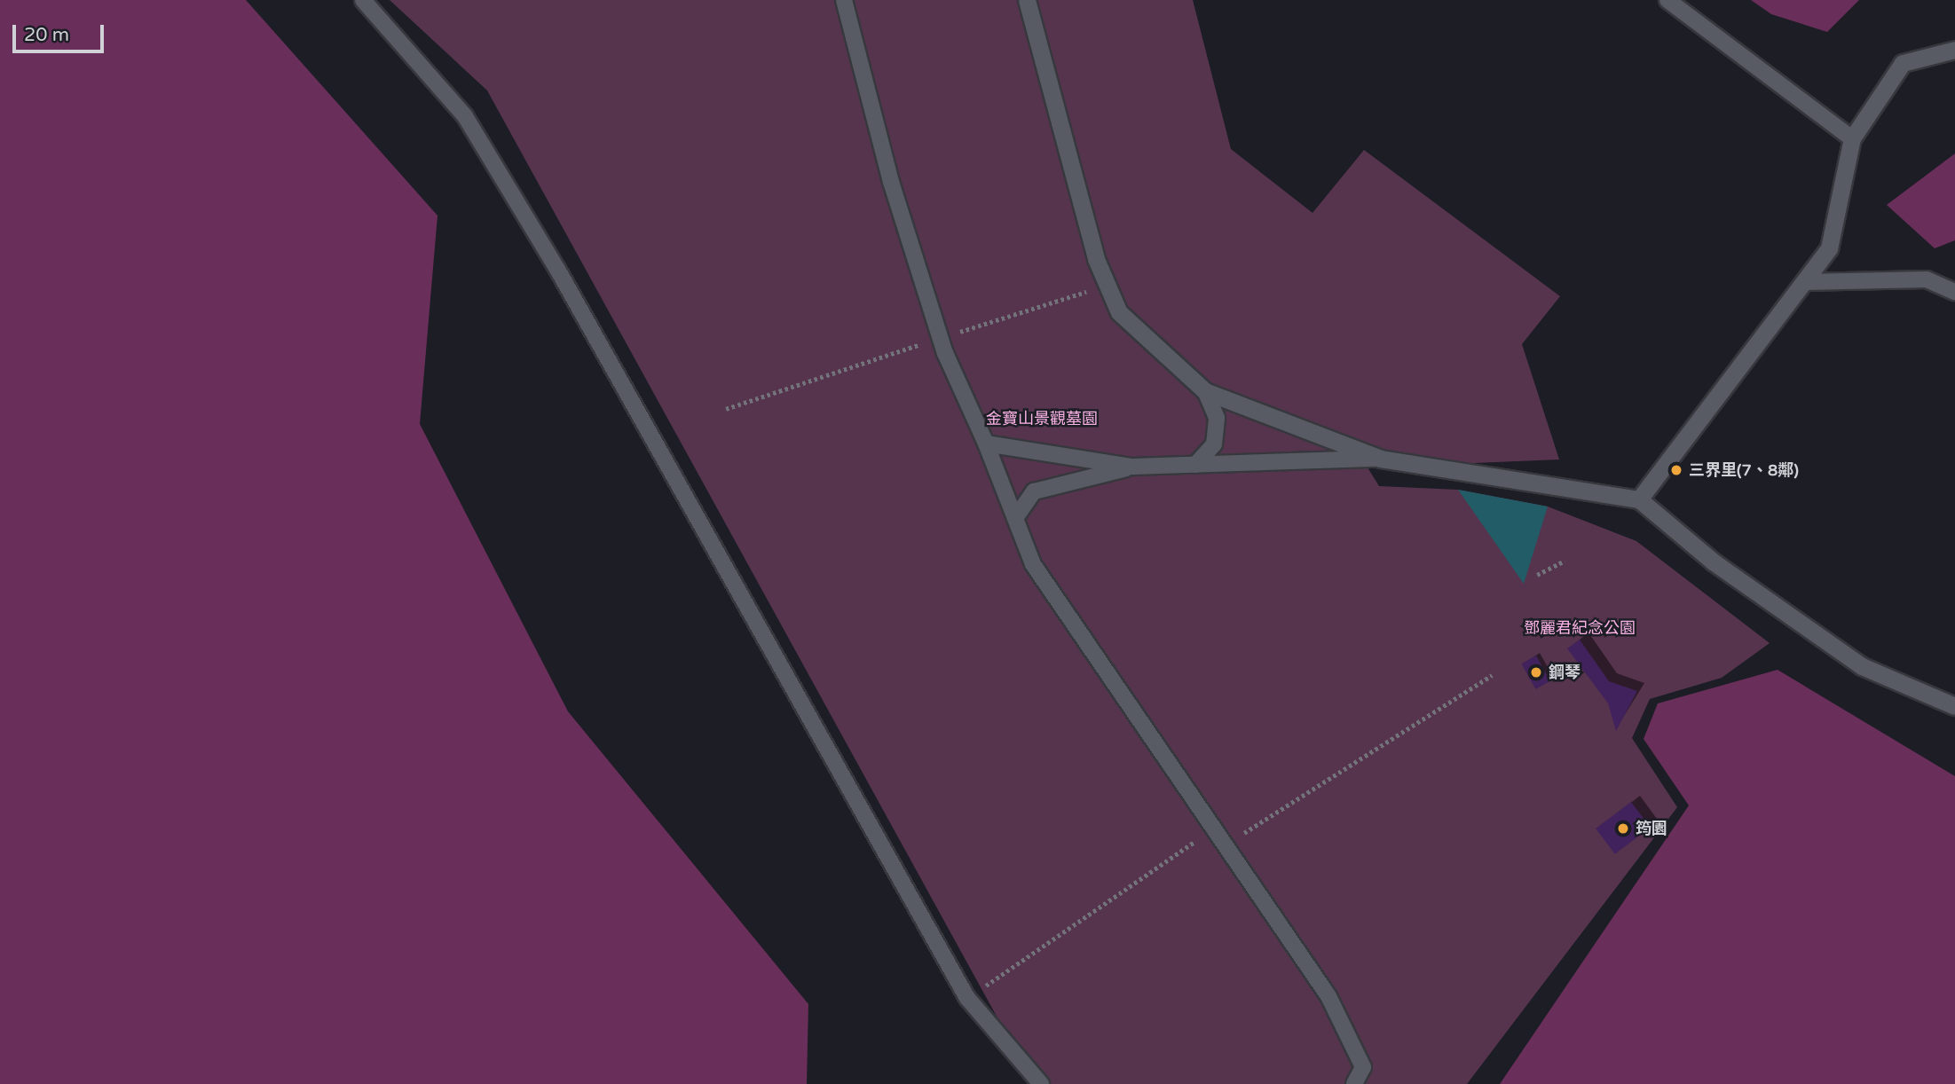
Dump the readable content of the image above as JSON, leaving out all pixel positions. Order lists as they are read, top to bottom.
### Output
{
  "parks": ["金寶山景觀墓園", "鄧麗君紀念公園"],
  "places": ["三界里(7、8鄰)", "鋼琴", "筠園"],
  "scale_bar": "20 m"
}
